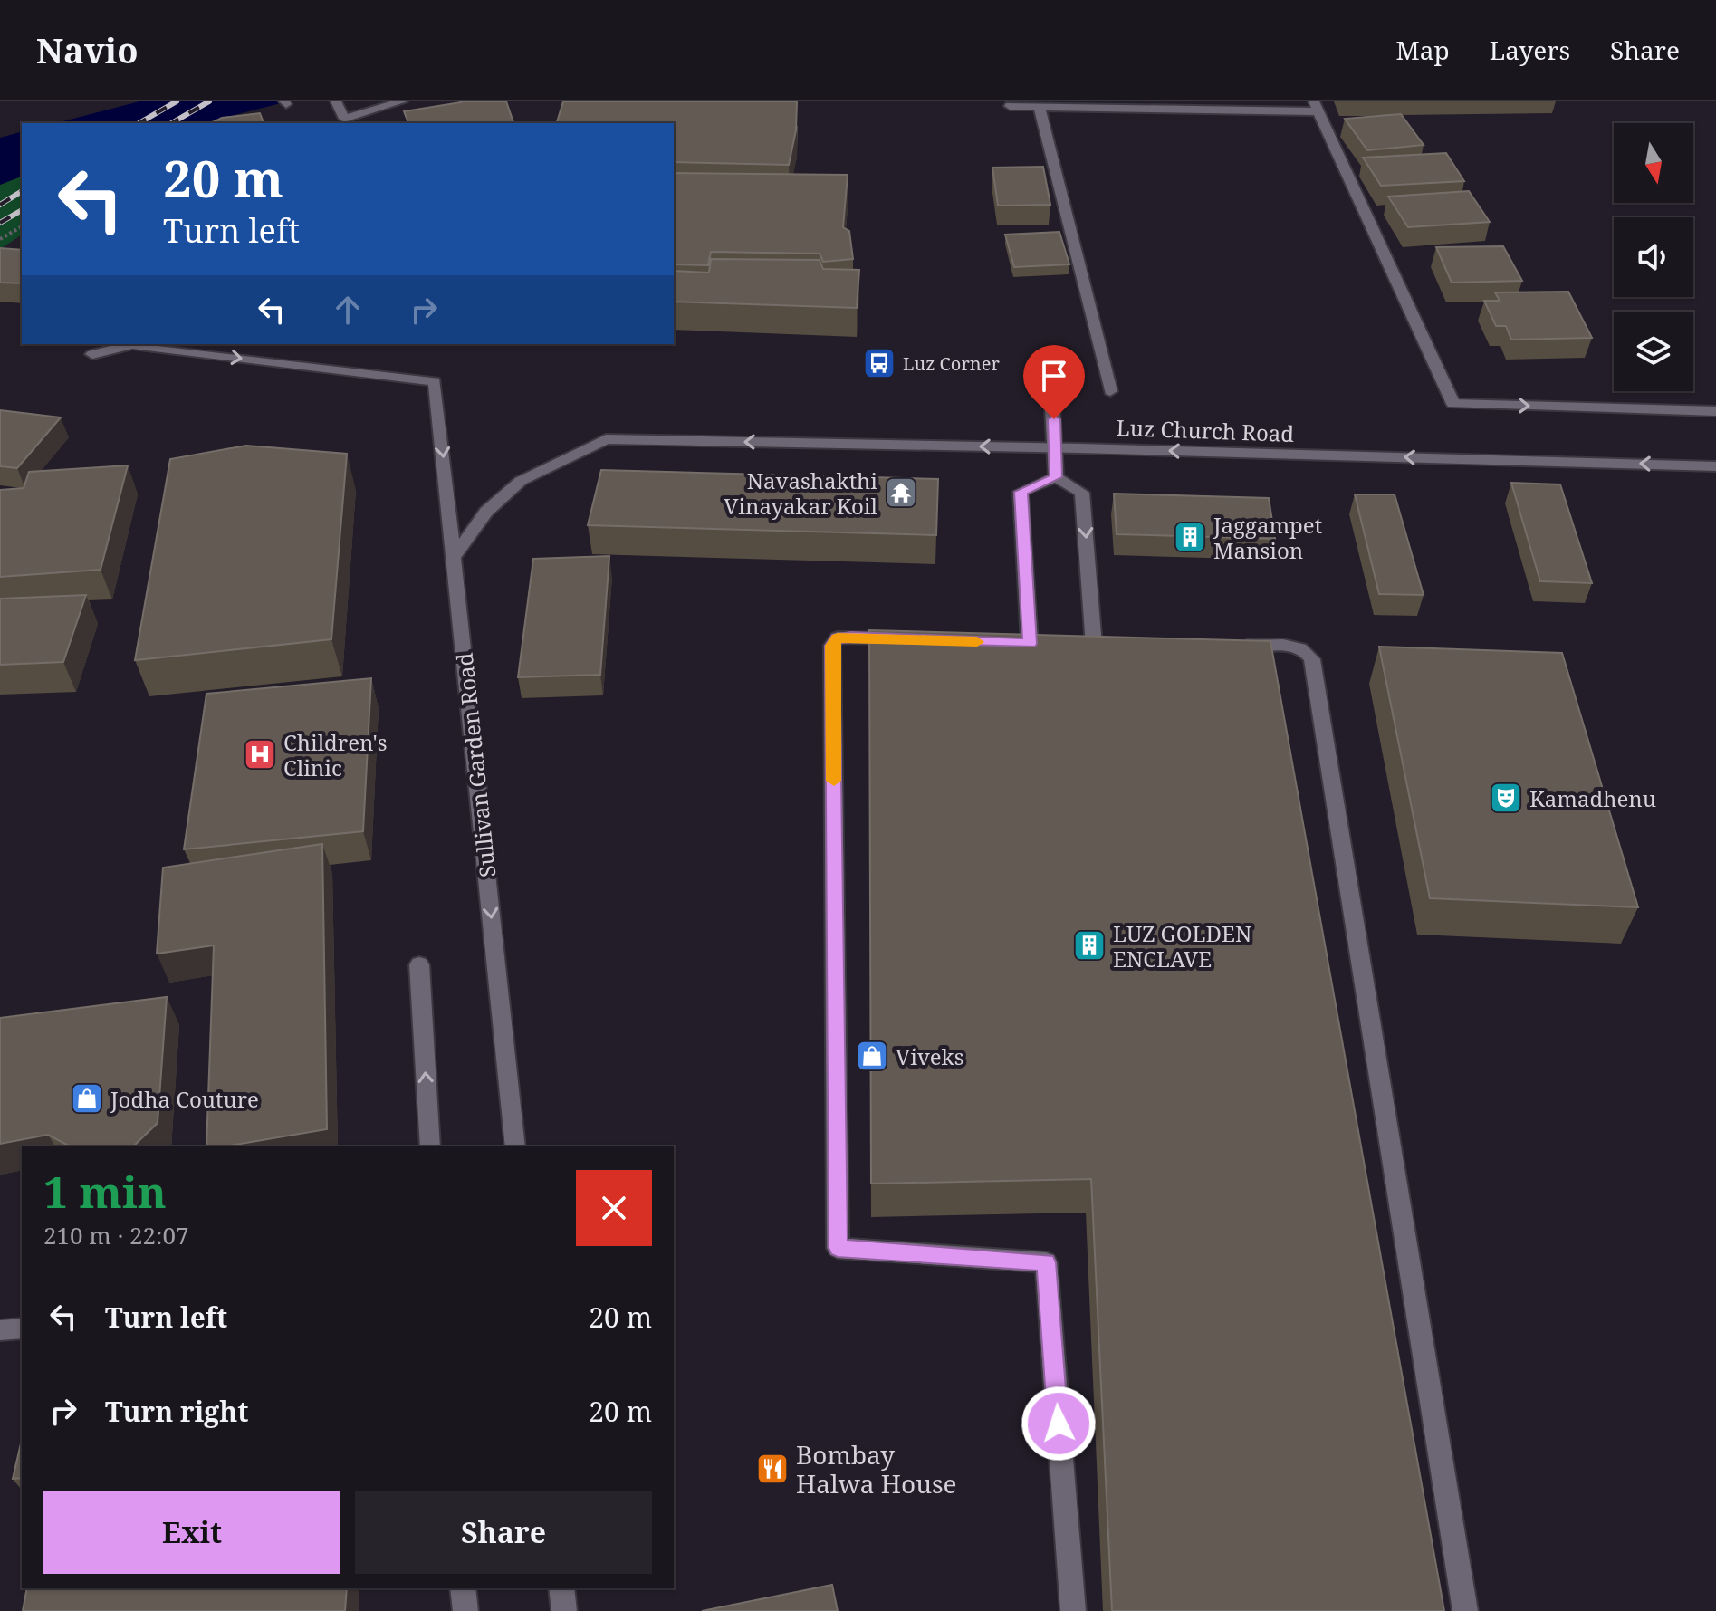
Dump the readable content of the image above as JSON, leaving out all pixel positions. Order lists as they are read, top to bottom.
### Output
{
  "streets": {
    "street": ["Luz Church Road", "Sullivan Garden Road"]
  },
  "crossings": [
    ["Luz Church Road", "Sullivan Garden Road"]
  ],
  "one_way": ["Luz Church Road", "Sullivan Garden Road"],
  "places": {
    "bus stop": ["Luz Corner"],
    "temple": ["Navashakthi Vinayakar Koil"],
    "building": ["Jaggampet Mansion", "LUZ GOLDEN ENCLAVE"],
    "hospital": ["Children's Clinic"],
    "theatre": ["Kamadhenu"],
    "shop": ["Viveks", "Jodha Couture"],
    "restaurant": ["Bombay Halwa House"]
  },
  "north": "bottom",
  "page": {
    "header": "Navio",
    "nav": ["Map", "Layers", "Share"],
    "turn": ["20 m", "Turn left"],
    "heading": ["1 min", "210 m · 22:07"],
    "list": [
      {
        "name": "Turn left",
        "value": "20 m"
      },
      {
        "name": "Turn right",
        "value": "20 m"
      }
    ],
    "buttons": ["Exit", "Share"]
  }
}
